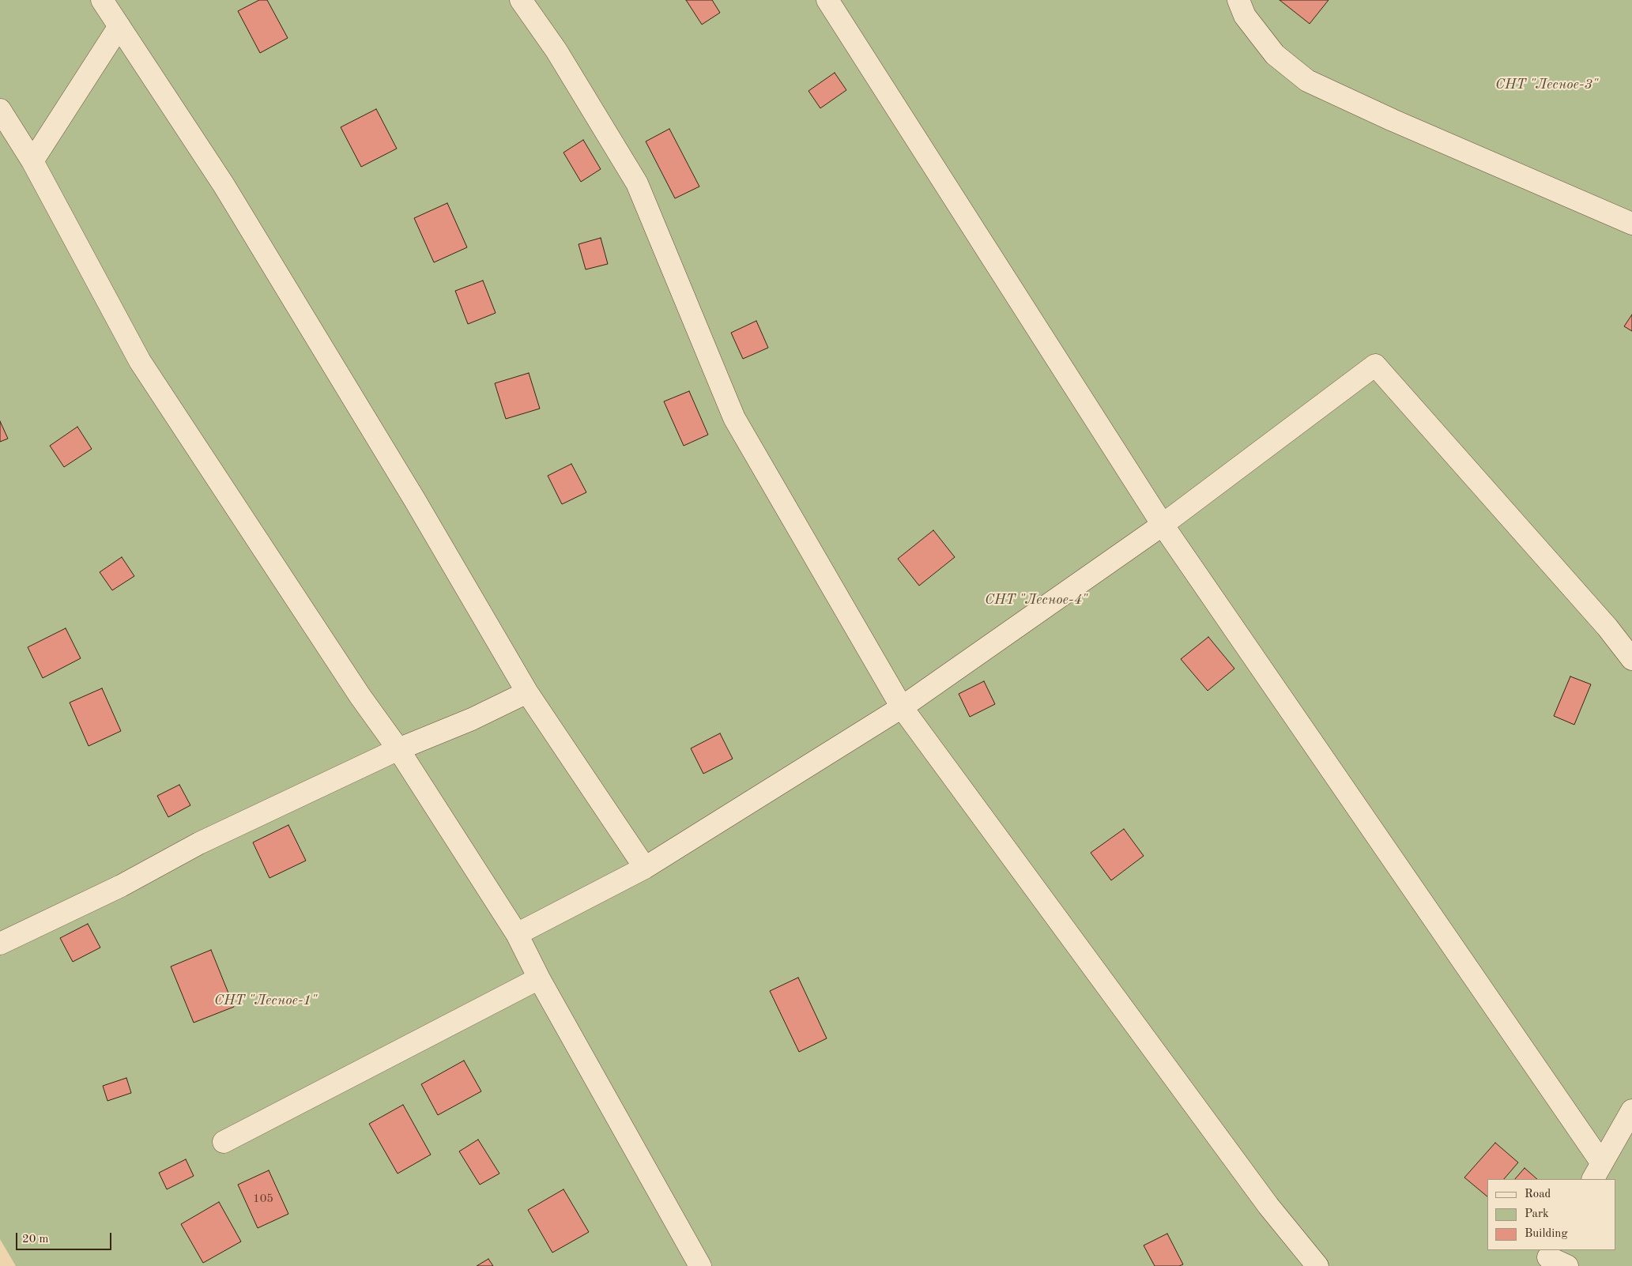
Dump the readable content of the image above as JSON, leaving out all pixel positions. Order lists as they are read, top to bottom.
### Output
{
  "parks": ["СНТ \"Лесное-3\"", "СНТ \"Лесное-4\"", "СНТ \"Лесное-1\""],
  "house_numbers": ["105"],
  "legend": ["Road", "Park", "Building"],
  "scale_bar": "20 m"
}
